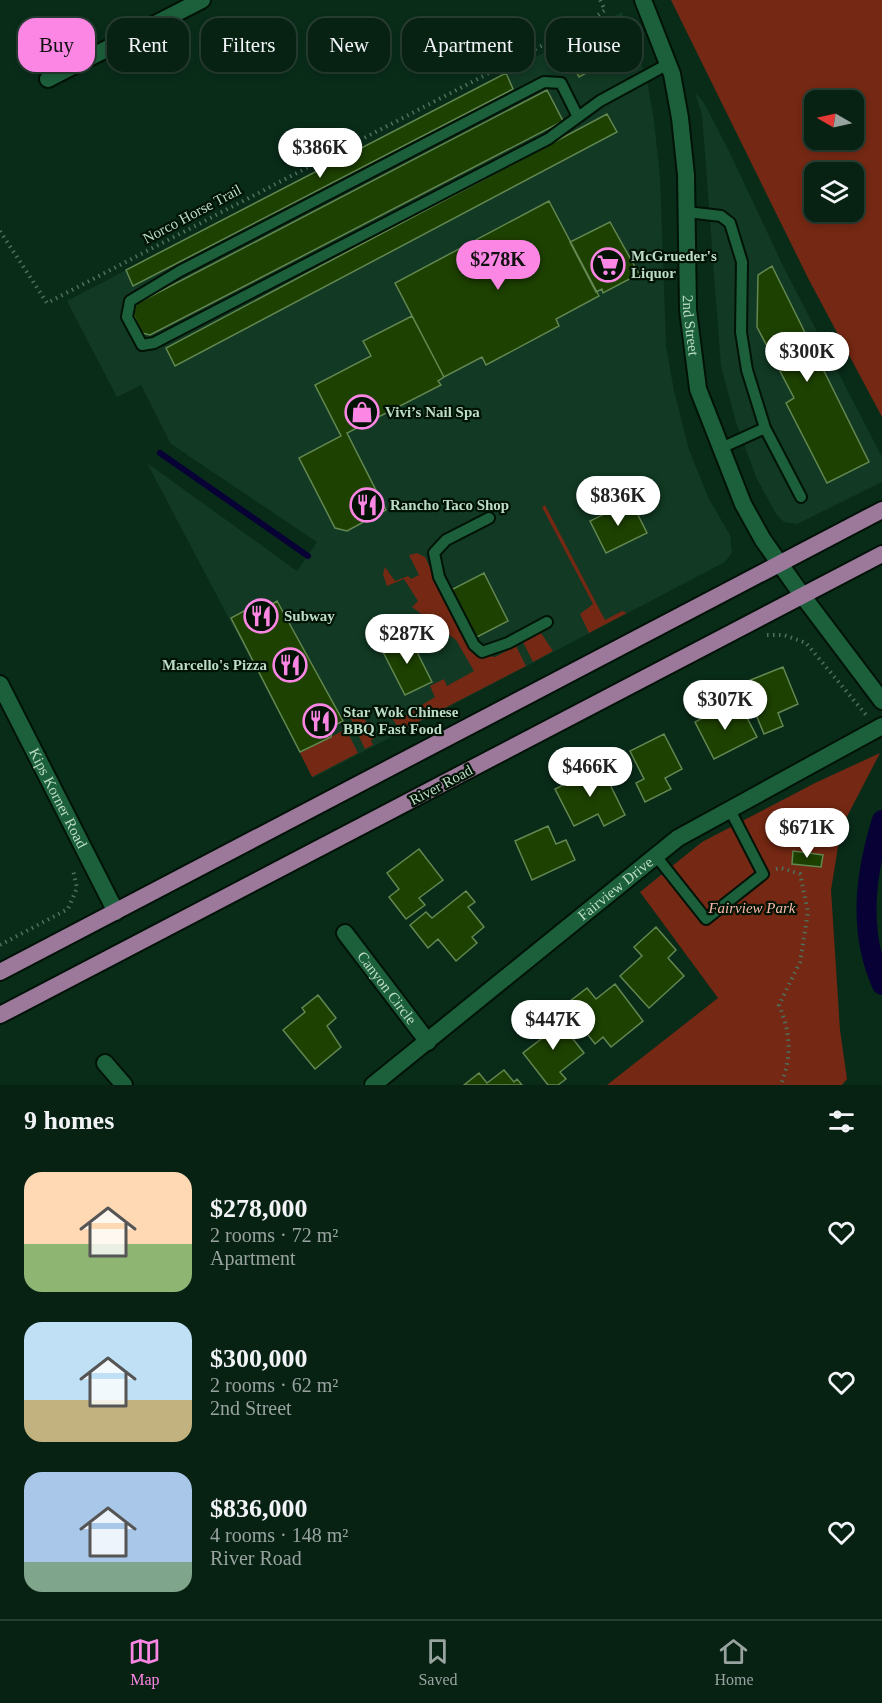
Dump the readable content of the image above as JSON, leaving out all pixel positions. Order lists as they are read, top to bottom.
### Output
{
  "streets": {
    "main road": ["River Road"],
    "street": [
      "2nd Street",
      "Kips Korner Road",
      "Fairview Drive",
      "Canyon Circle"
    ],
    "path": ["Norco Horse Trail"]
  },
  "crossings": [
    ["2nd Street", "River Road"],
    ["Fairview Drive", "Canyon Circle"]
  ],
  "parks": ["Fairview Park"],
  "places": {
    "supermarket": ["McGrueder's Liquor"],
    "shop": ["Vivi’s Nail Spa"],
    "restaurant": [
      "Rancho Taco Shop",
      "Subway",
      "Marcello's Pizza",
      "Star Wok Chinese BBQ Fast Food"
    ]
  },
  "north": "left",
  "page": {
    "chip": [
      "Buy",
      "Rent",
      "Filters",
      "New",
      "Apartment",
      "House"
    ],
    "price": [
      "$386K",
      "$278K",
      "$300K",
      "$836K",
      "$287K",
      "$307K",
      "$466K",
      "$671K",
      "$447K"
    ],
    "heading": "9 homes",
    "list": [
      {
        "name": "$278,000",
        "note": "2 rooms · 72 m² · Apartment"
      },
      {
        "name": "$300,000",
        "note": "2 rooms · 62 m² · 2nd Street"
      },
      {
        "name": "$836,000",
        "note": "4 rooms · 148 m² · River Road"
      }
    ],
    "tabs": ["Map", "Saved", "Home"]
  }
}
